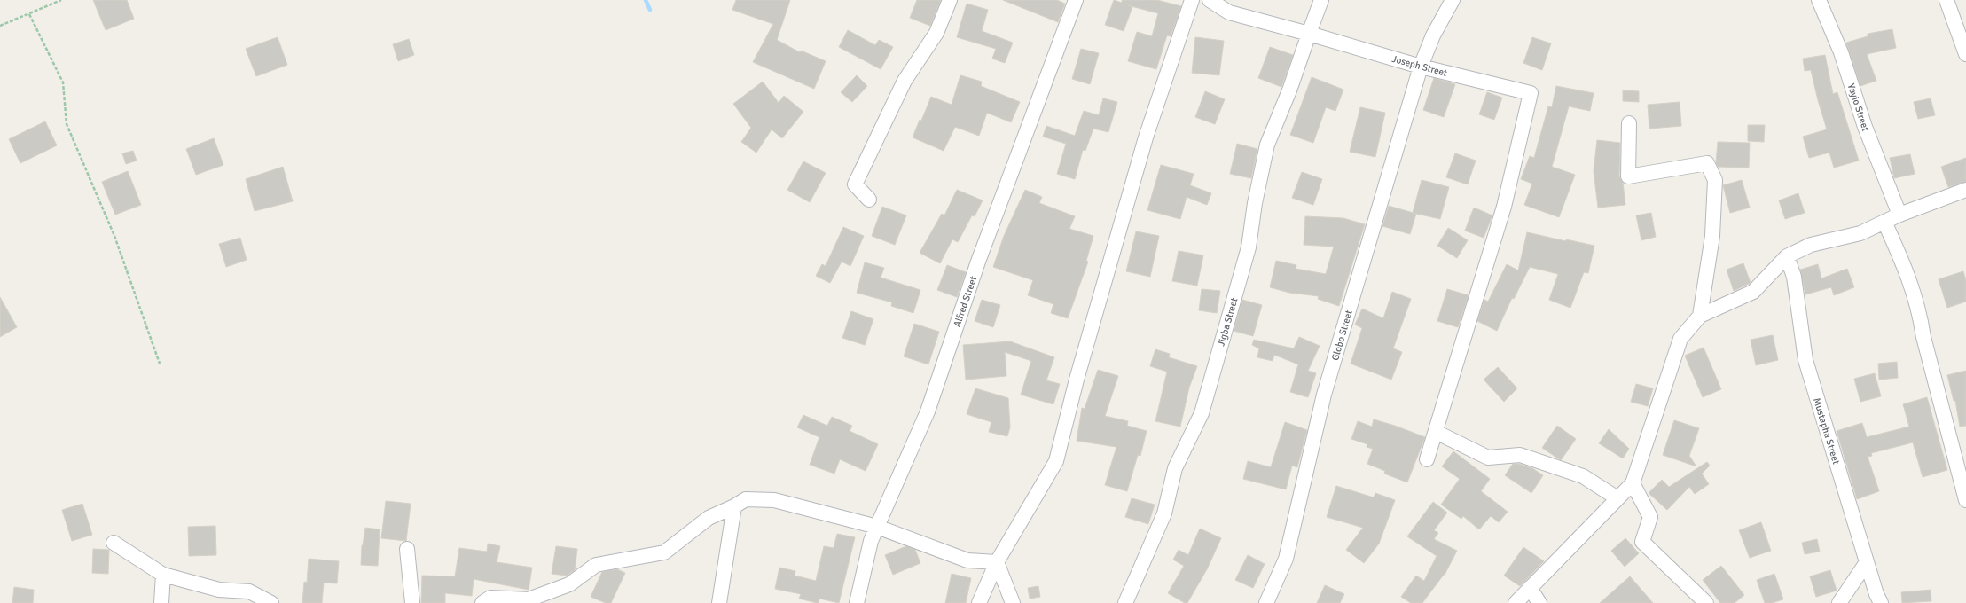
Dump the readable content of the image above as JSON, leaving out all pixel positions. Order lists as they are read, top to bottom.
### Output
{
  "streets": {
    "street": [
      "Joseph Street",
      "Yayio Street",
      "Alfred Street",
      "Jigba Street",
      "Globo Street",
      "Mustapha Street"
    ]
  },
  "crossings": [
    ["Joseph Street", "Jigba Street"],
    ["Joseph Street", "Globo Street"]
  ]
}
